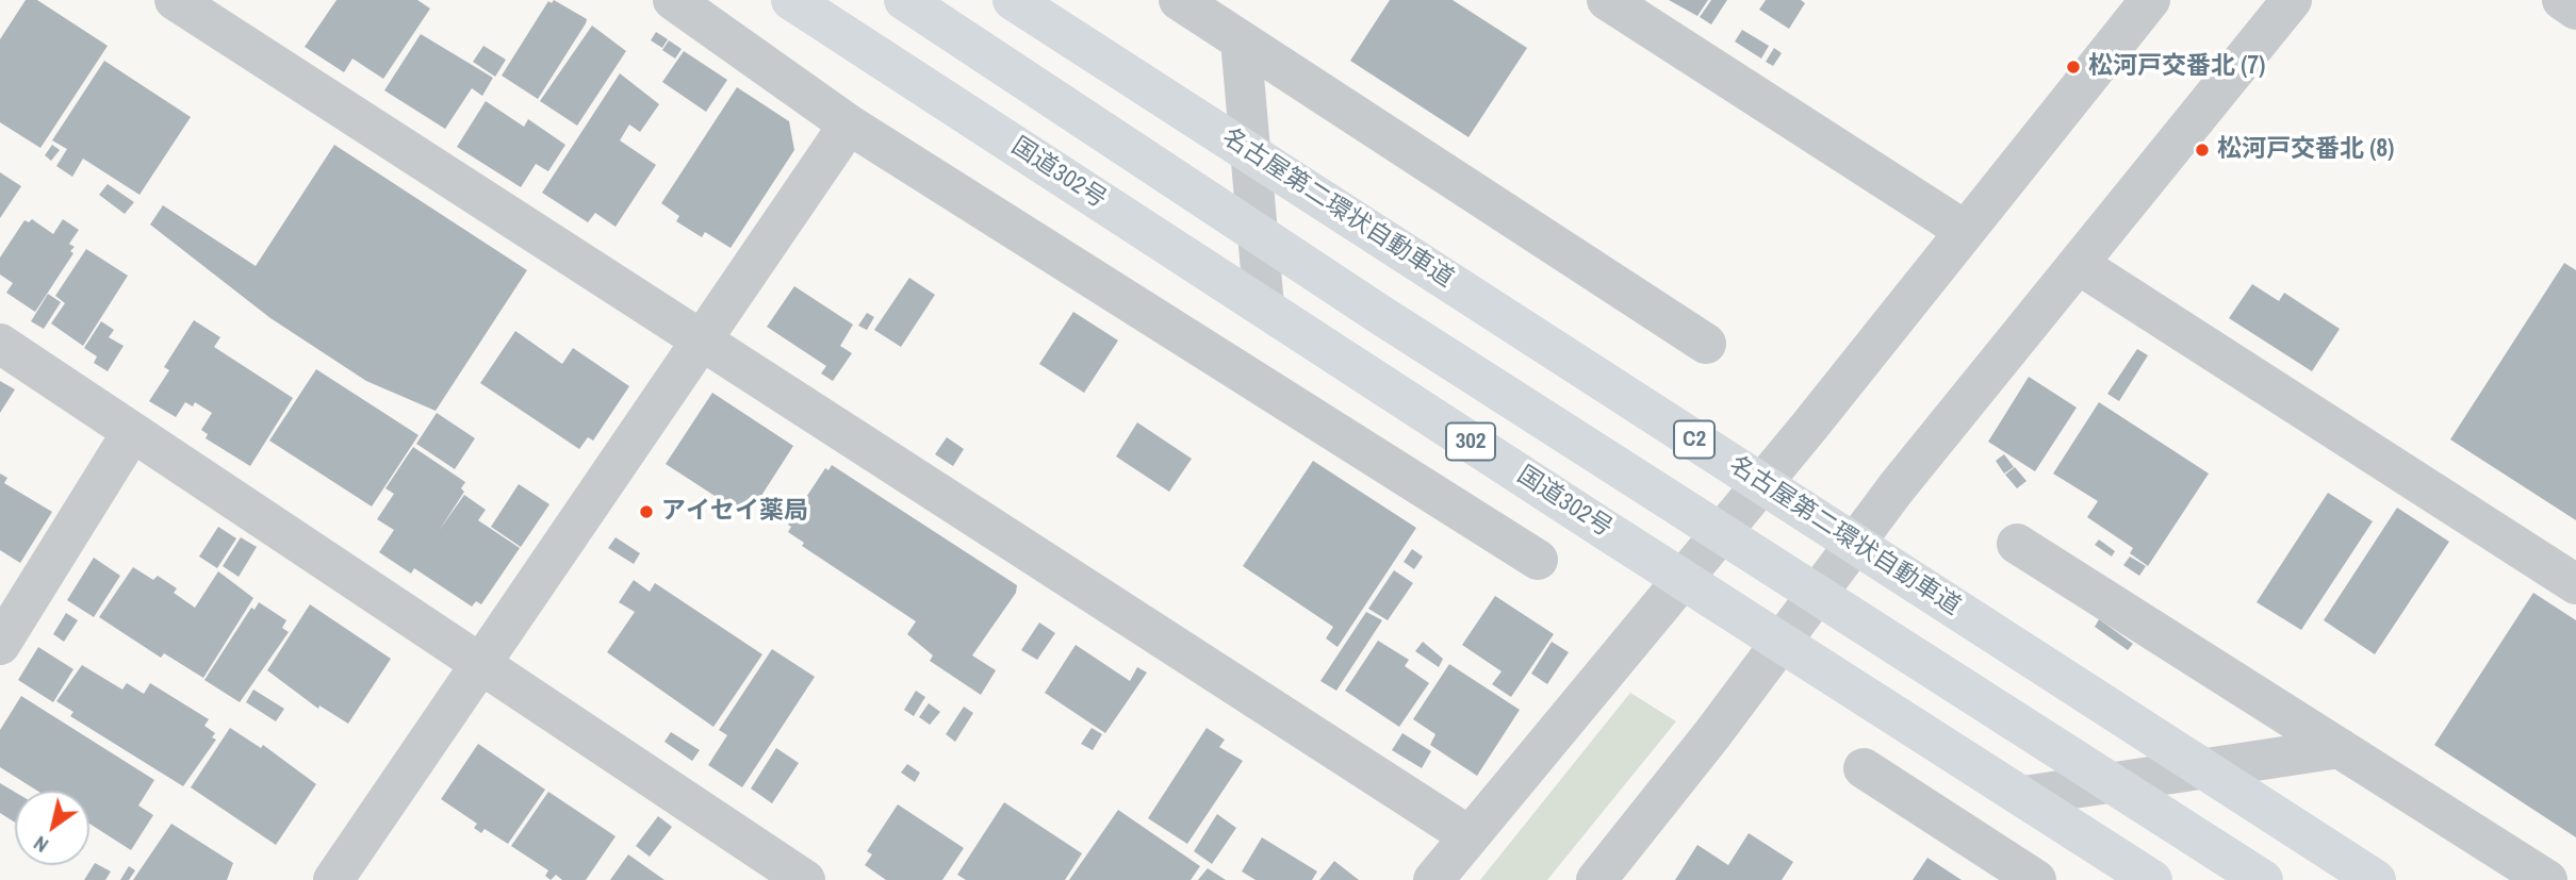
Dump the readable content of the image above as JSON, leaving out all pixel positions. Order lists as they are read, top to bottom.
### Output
{
  "streets": {
    "highway": [
      "国道302号",
      "名古屋第二環状自動車道",
      "C2",
      "302"
    ]
  },
  "places": ["松河戸交番北 (7)", "松河戸交番北 (8)", "アイセイ薬局"],
  "north": "bottom left"
}
